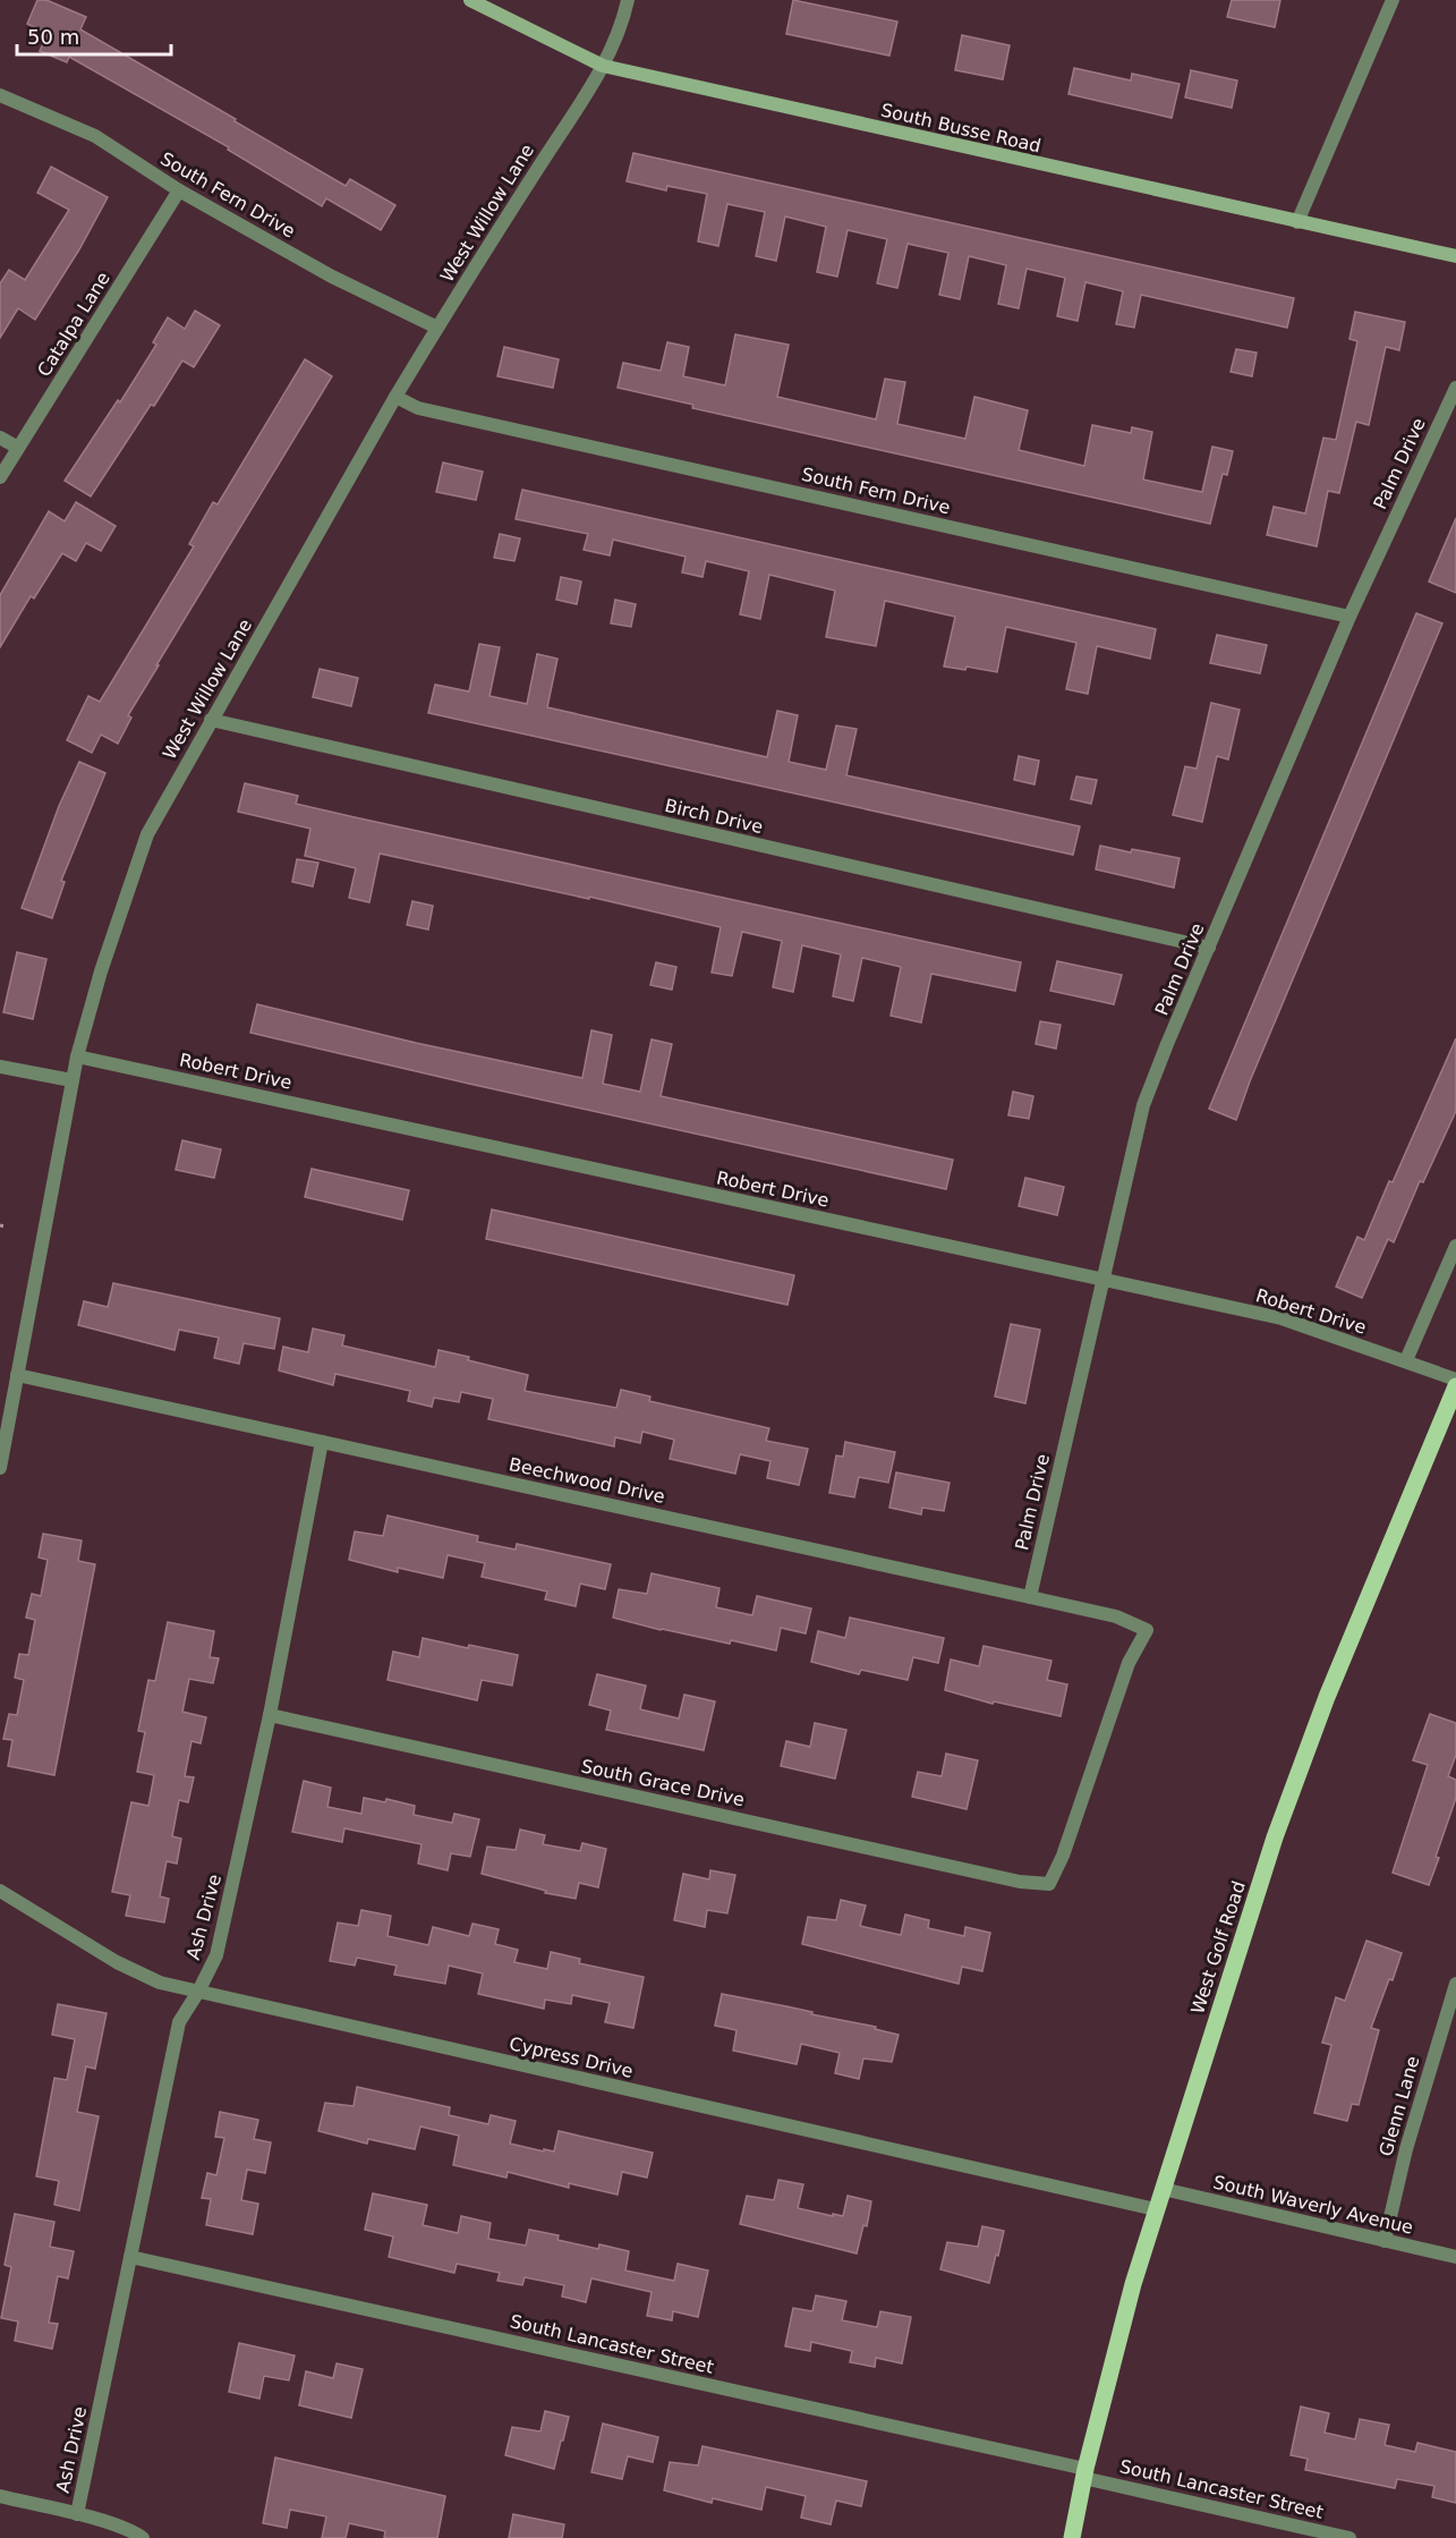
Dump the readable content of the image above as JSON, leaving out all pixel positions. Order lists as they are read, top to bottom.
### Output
{
  "streets": {
    "main road": ["South Busse Road", "West Golf Road"],
    "street": [
      "South Fern Drive",
      "West Willow Lane",
      "Catalpa Lane",
      "Palm Drive",
      "Birch Drive",
      "Robert Drive",
      "Beechwood Drive",
      "South Grace Drive",
      "Ash Drive",
      "Cypress Drive",
      "Glenn Lane",
      "South Waverly Avenue",
      "South Lancaster Street"
    ]
  },
  "crossings": [
    ["South Busse Road", "West Willow Lane"],
    ["South Fern Drive", "West Willow Lane"],
    ["South Fern Drive", "Catalpa Lane"],
    ["South Fern Drive", "Palm Drive"],
    ["West Willow Lane", "Birch Drive"],
    ["West Willow Lane", "Robert Drive"],
    ["West Willow Lane", "Beechwood Drive"],
    ["Palm Drive", "Birch Drive"],
    ["Palm Drive", "Robert Drive"],
    ["Palm Drive", "Beechwood Drive"],
    ["Beechwood Drive", "South Grace Drive"],
    ["Beechwood Drive", "Ash Drive"],
    ["South Grace Drive", "Ash Drive"],
    ["Ash Drive", "Cypress Drive"],
    ["Ash Drive", "South Lancaster Street"],
    ["West Golf Road", "Cypress Drive"],
    ["West Golf Road", "South Waverly Avenue"],
    ["West Golf Road", "South Lancaster Street"],
    ["Glenn Lane", "South Waverly Avenue"]
  ],
  "scale_bar": "50 m"
}
